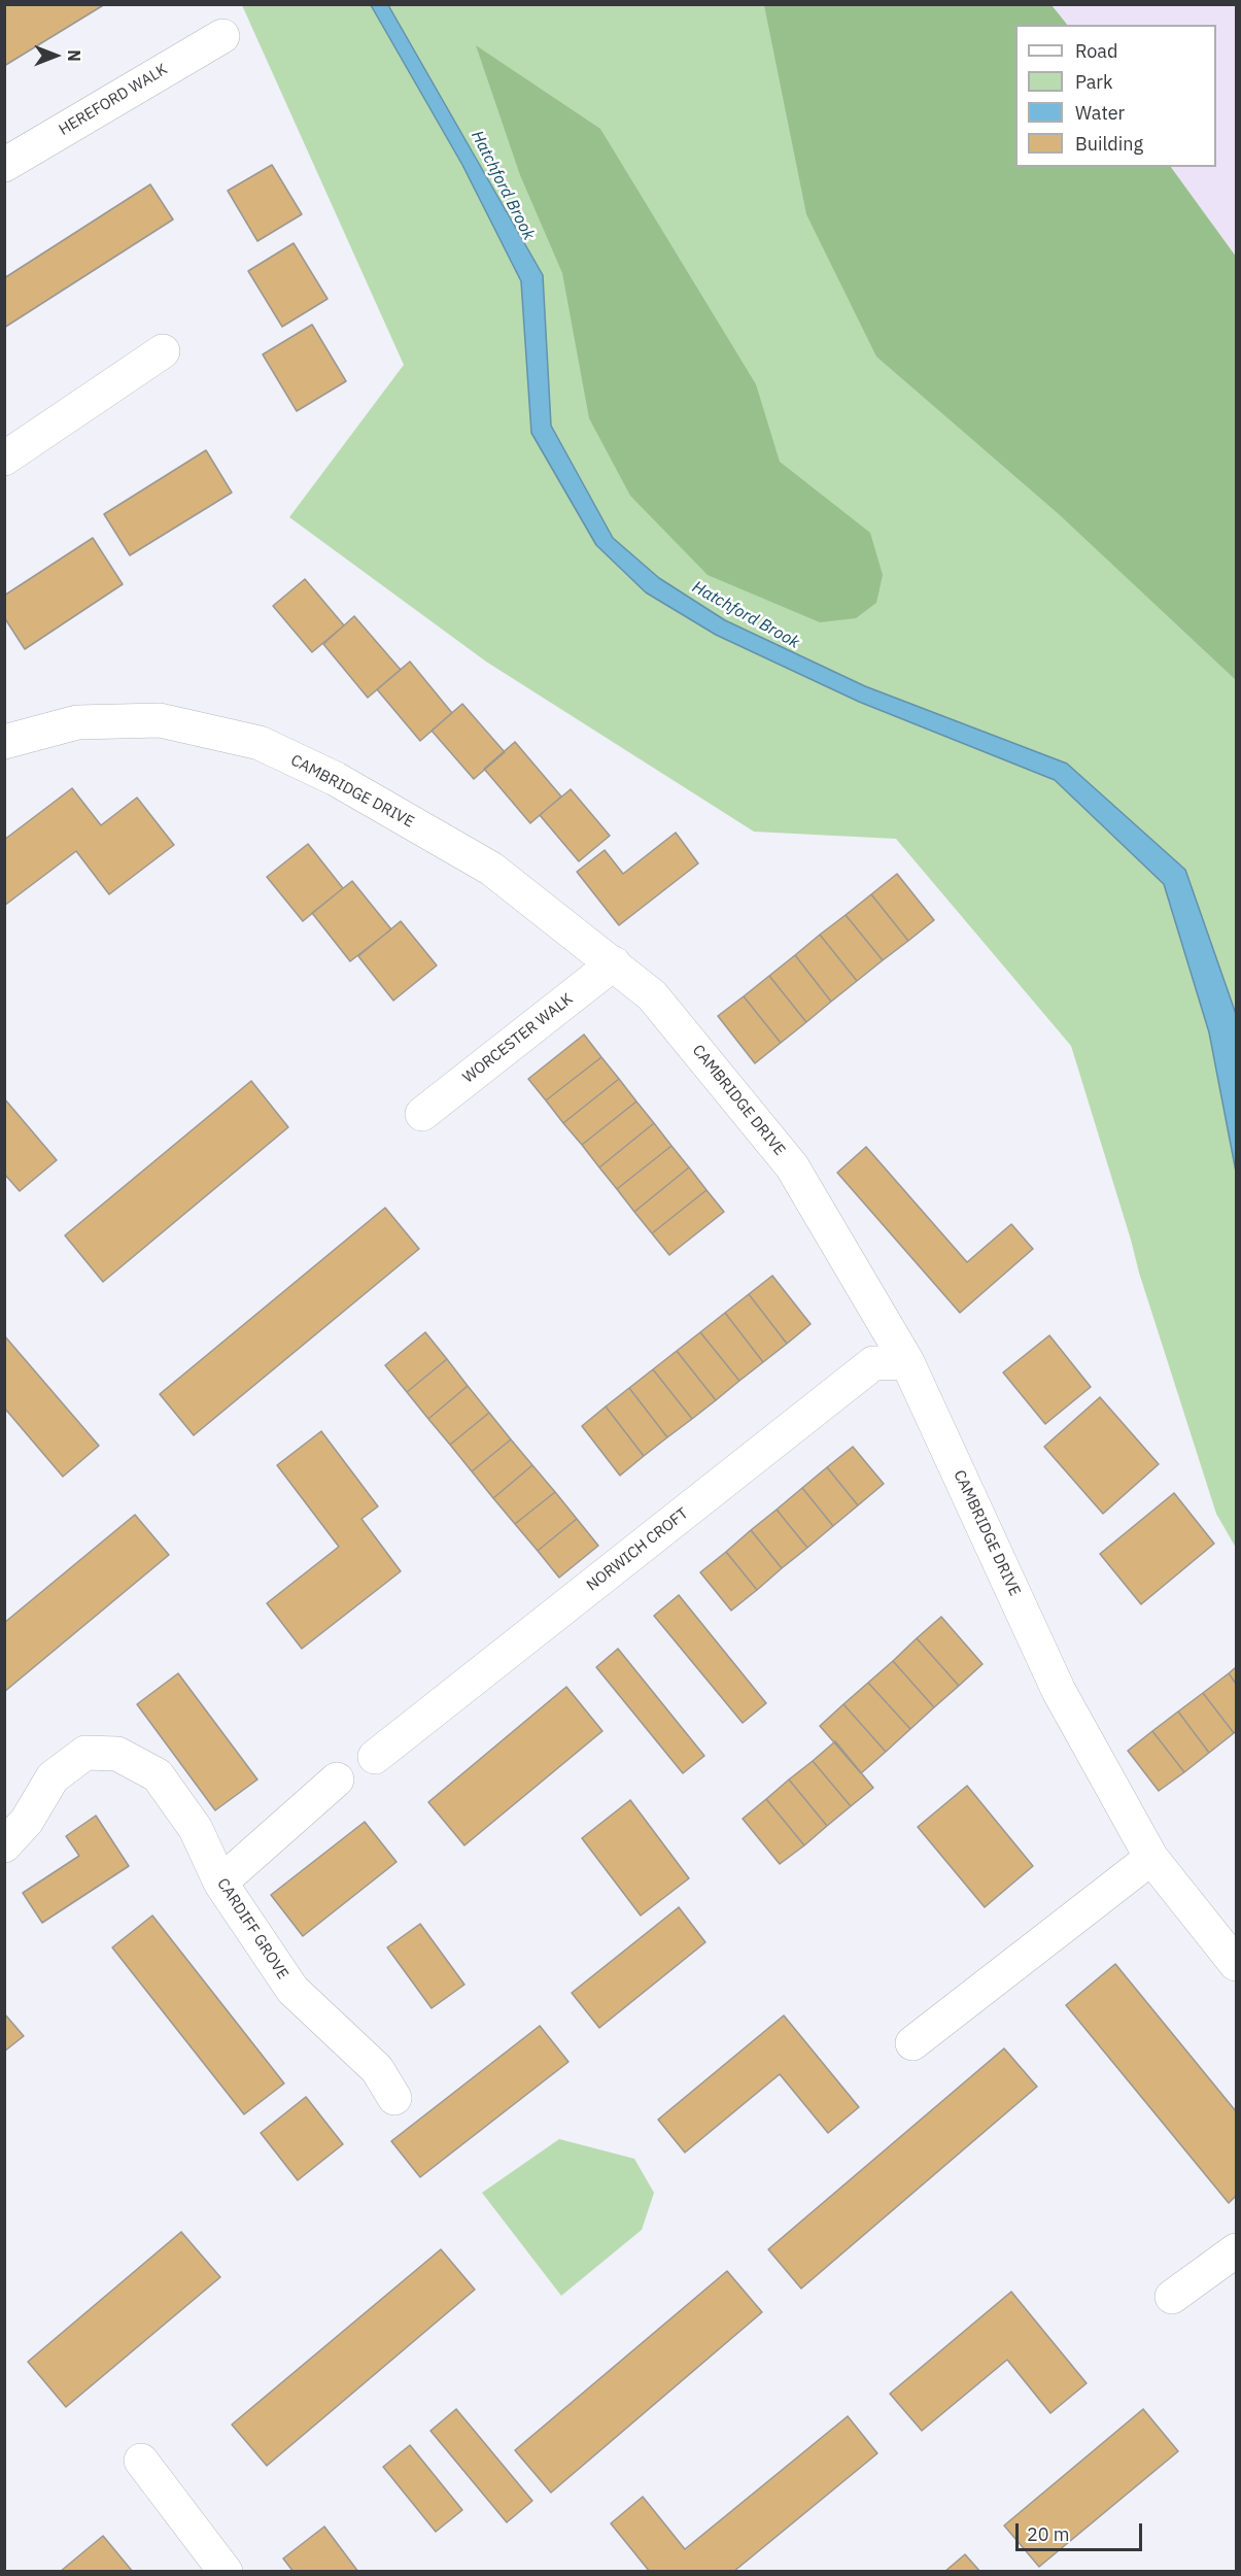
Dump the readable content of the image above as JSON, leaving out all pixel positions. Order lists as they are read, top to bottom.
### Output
{
  "streets": {
    "street": [
      "HEREFORD WALK",
      "CAMBRIDGE DRIVE",
      "WORCESTER WALK",
      "NORWICH CROFT",
      "CARDIFF GROVE"
    ]
  },
  "crossings": [
    ["CAMBRIDGE DRIVE", "WORCESTER WALK"],
    ["CAMBRIDGE DRIVE", "NORWICH CROFT"]
  ],
  "water": ["Hatchford Brook"],
  "legend": [
    "Road",
    "Park",
    "Water",
    "Building"
  ],
  "scale_bar": "20 m",
  "north": "right"
}
